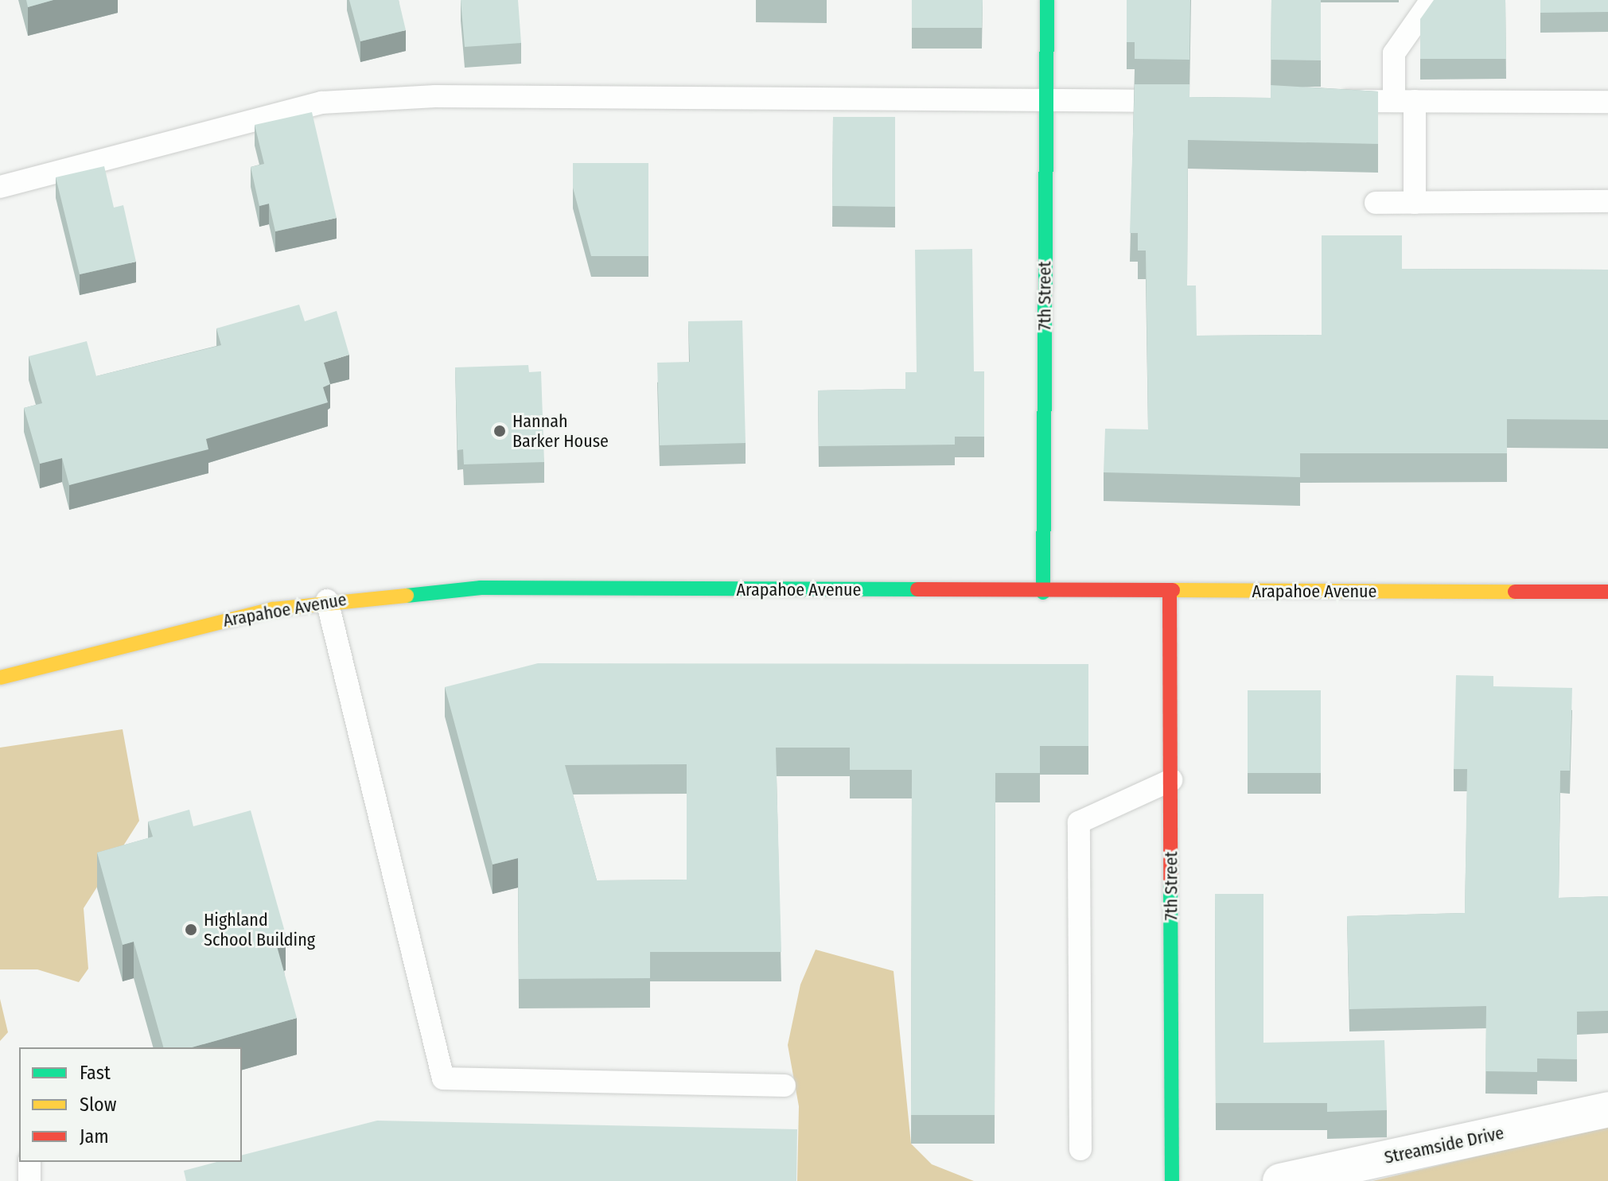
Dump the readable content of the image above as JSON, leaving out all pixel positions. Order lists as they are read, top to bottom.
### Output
{
  "streets": {
    "street": ["7th Street", "Arapahoe Avenue", "Streamside Drive"]
  },
  "crossings": [
    ["7th Street", "Arapahoe Avenue"]
  ],
  "places": ["Hannah Barker House", "Highland School Building"],
  "legend": ["Fast", "Slow", "Jam"]
}
